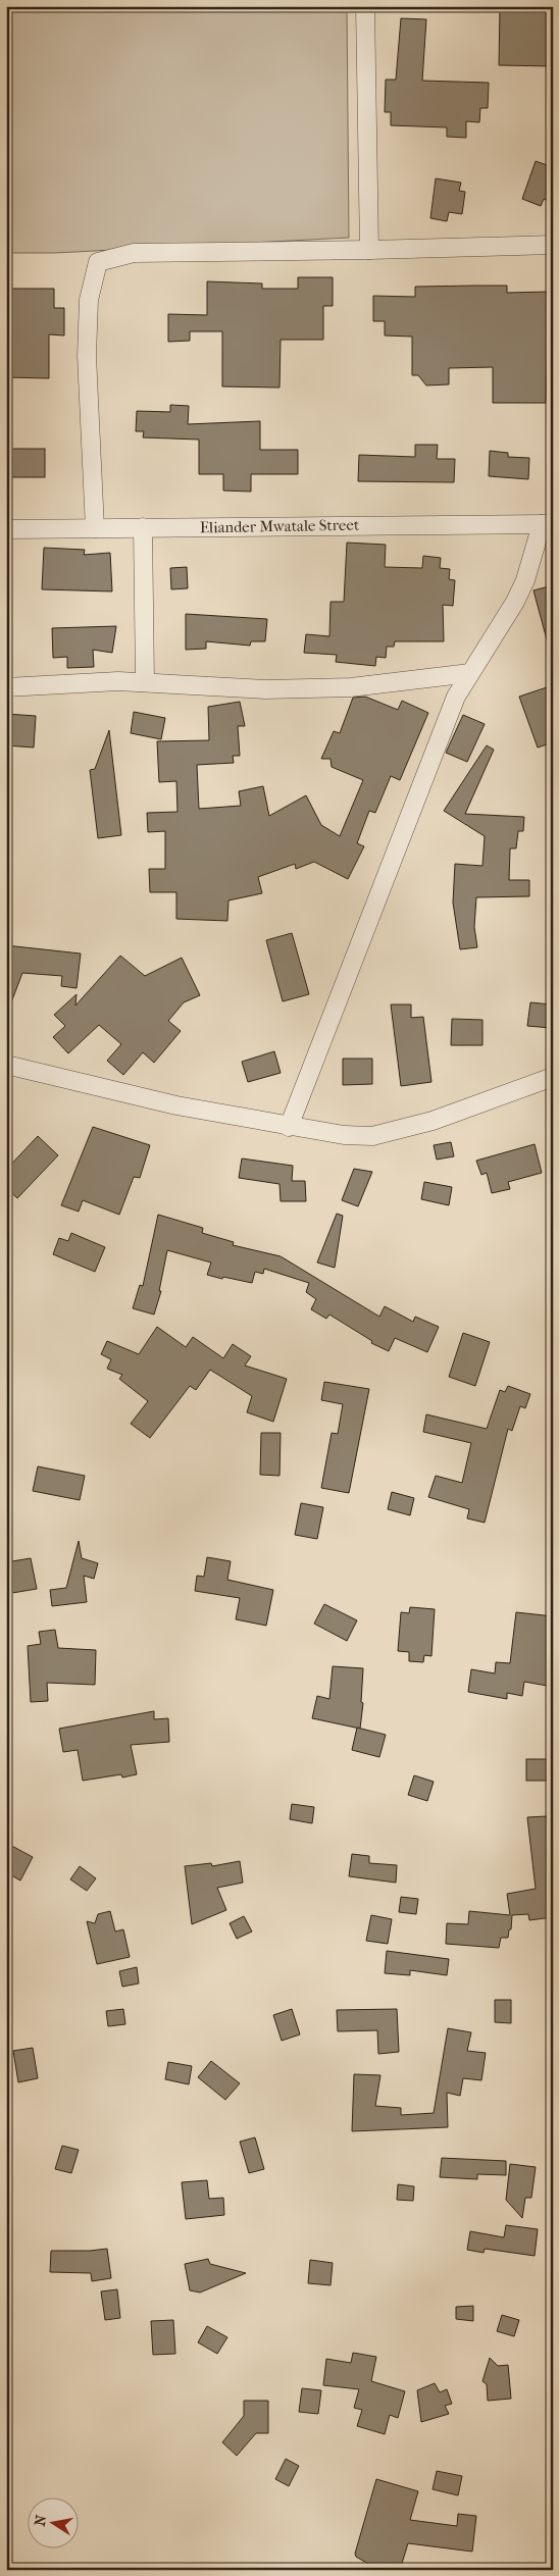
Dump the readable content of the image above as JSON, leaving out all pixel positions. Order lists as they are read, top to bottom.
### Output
{
  "streets": {
    "street": ["Eliander Mwatale Street"]
  },
  "north": "left"
}
